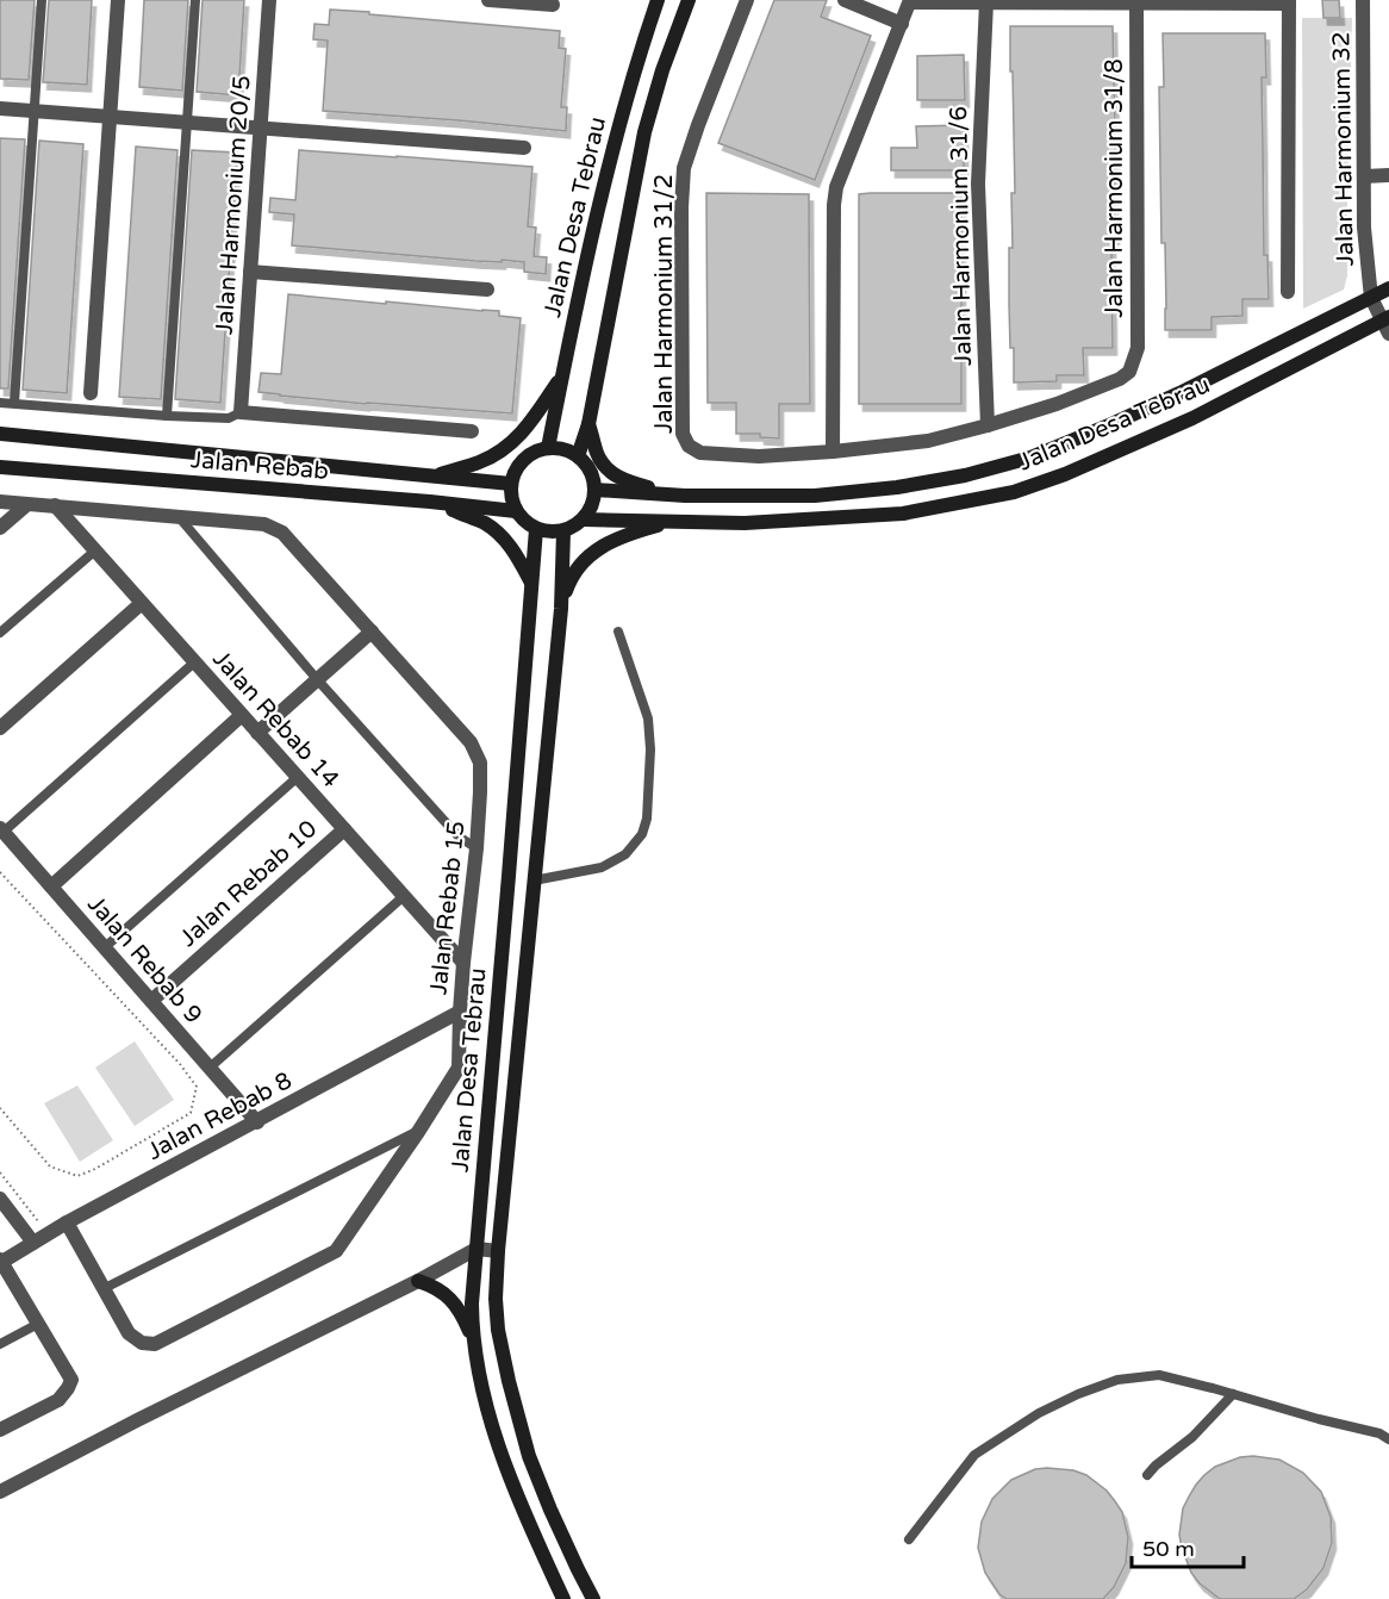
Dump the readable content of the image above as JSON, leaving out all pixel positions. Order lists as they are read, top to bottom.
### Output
{
  "streets": {
    "street": [
      "Jalan Harmonium 32",
      "Jalan Harmonium 31/8",
      "Jalan Harmonium 20/5",
      "Jalan Desa Tebrau",
      "Jalan Harmonium 31/6",
      "Jalan Harmonium 31/2",
      "Jalan Rebab",
      "Jalan Rebab 14",
      "Jalan Rebab 10",
      "Jalan Rebab 15",
      "Jalan Rebab 9",
      "Jalan Rebab 8"
    ]
  },
  "crossings": [
    ["Jalan Harmonium 32", "Jalan Desa Tebrau"],
    ["Jalan Harmonium 31/8", "Jalan Harmonium 31/6"],
    ["Jalan Desa Tebrau", "Jalan Rebab"],
    ["Jalan Rebab 14", "Jalan Rebab 10"],
    ["Jalan Rebab 14", "Jalan Rebab 15"],
    ["Jalan Rebab 10", "Jalan Rebab 9"],
    ["Jalan Rebab 15", "Jalan Rebab 8"],
    ["Jalan Rebab 9", "Jalan Rebab 8"]
  ],
  "scale_bar": "50 m"
}
